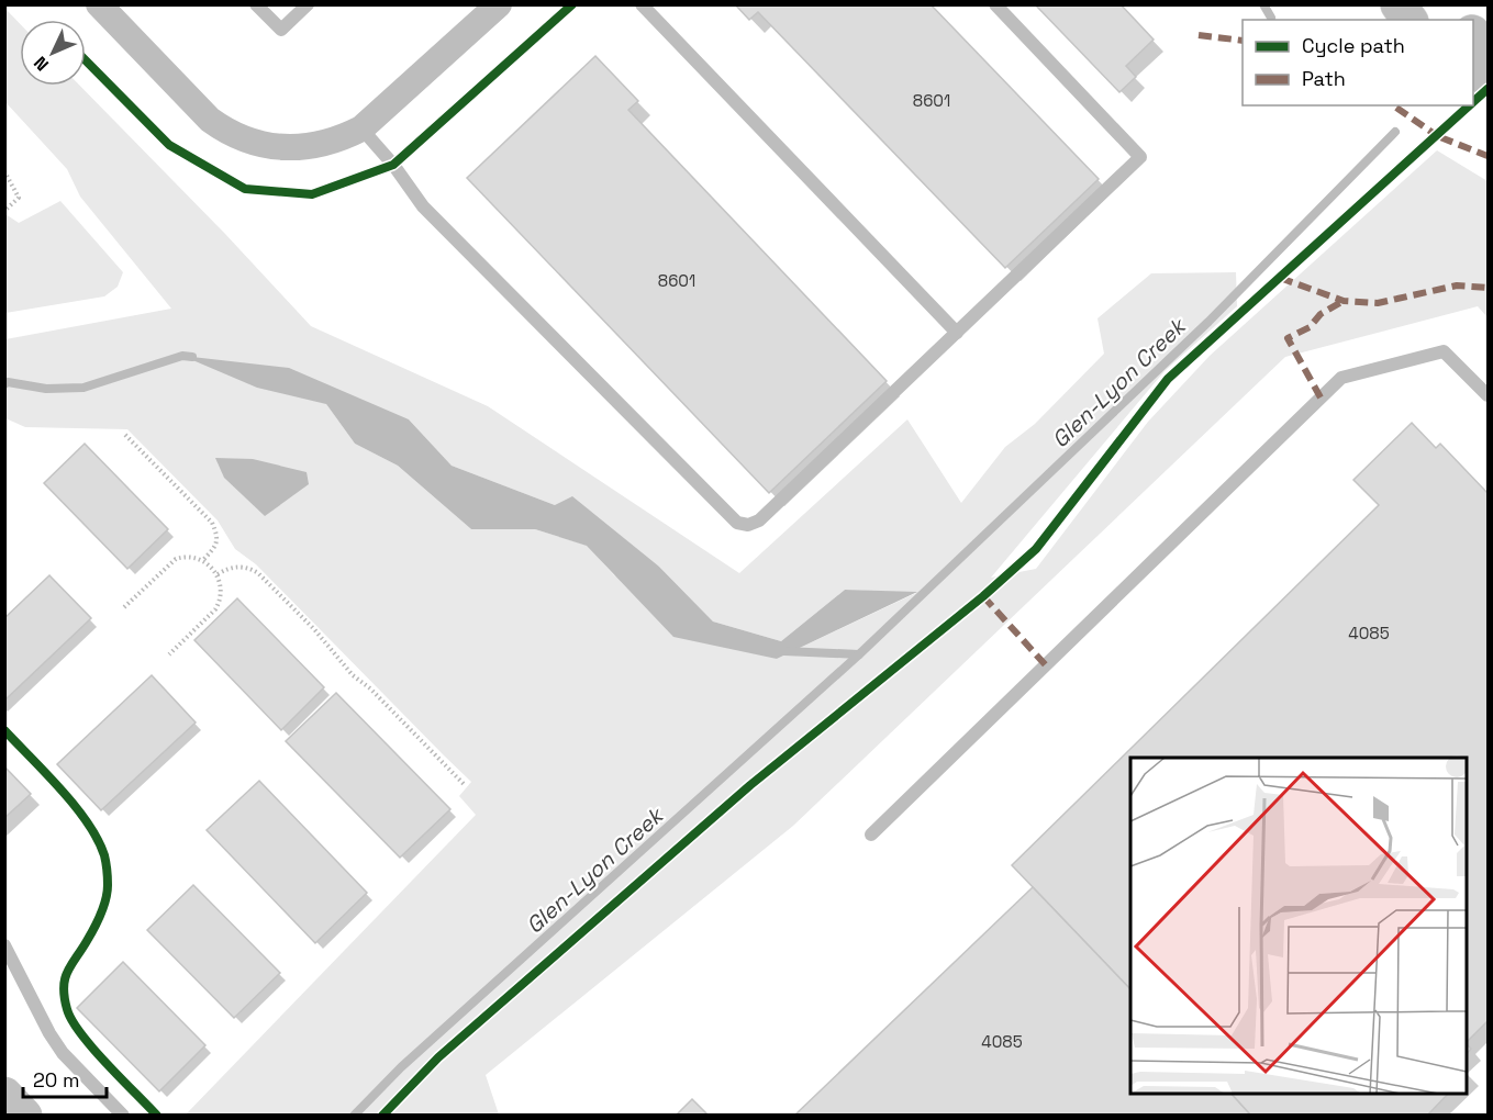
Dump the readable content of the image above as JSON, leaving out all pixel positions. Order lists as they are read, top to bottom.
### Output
{
  "water": ["Glen-Lyon Creek"],
  "house_numbers": [
    "8601",
    "8601",
    "4085",
    "4085"
  ],
  "legend": ["Cycle path", "Path"],
  "scale_bar": "20 m",
  "north": "bottom left"
}
